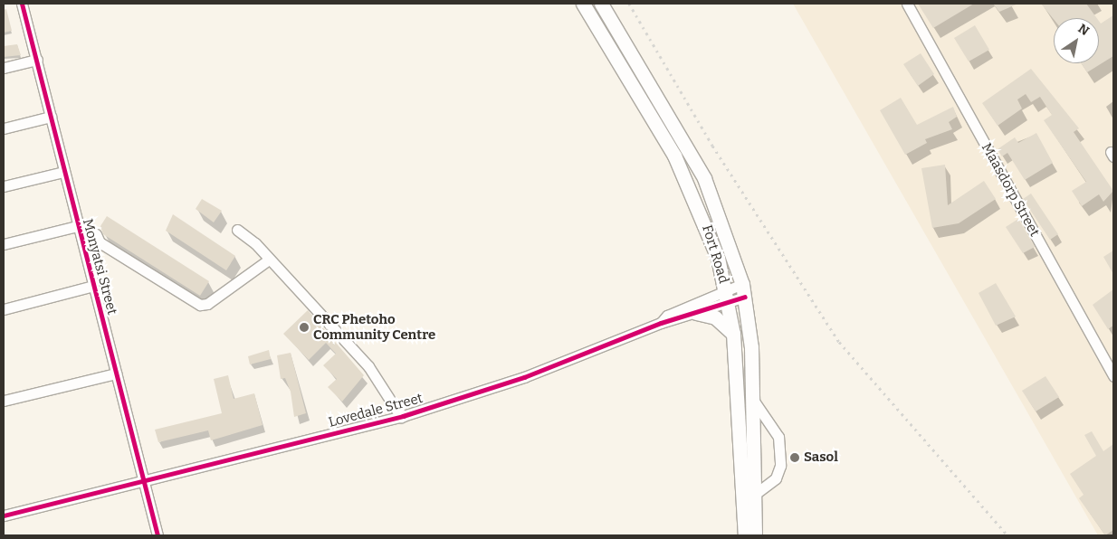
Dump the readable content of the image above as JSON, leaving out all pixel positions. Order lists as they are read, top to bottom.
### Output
{
  "streets": {
    "main road": ["Fort Road"],
    "street": ["Maasdorp Street", "Monyatsi Street", "Lovedale Street"]
  },
  "crossings": [
    ["Fort Road", "Lovedale Street"],
    ["Monyatsi Street", "Lovedale Street"]
  ],
  "places": ["CRC Phetoho Community Centre", "Sasol"],
  "north": "top right"
}
